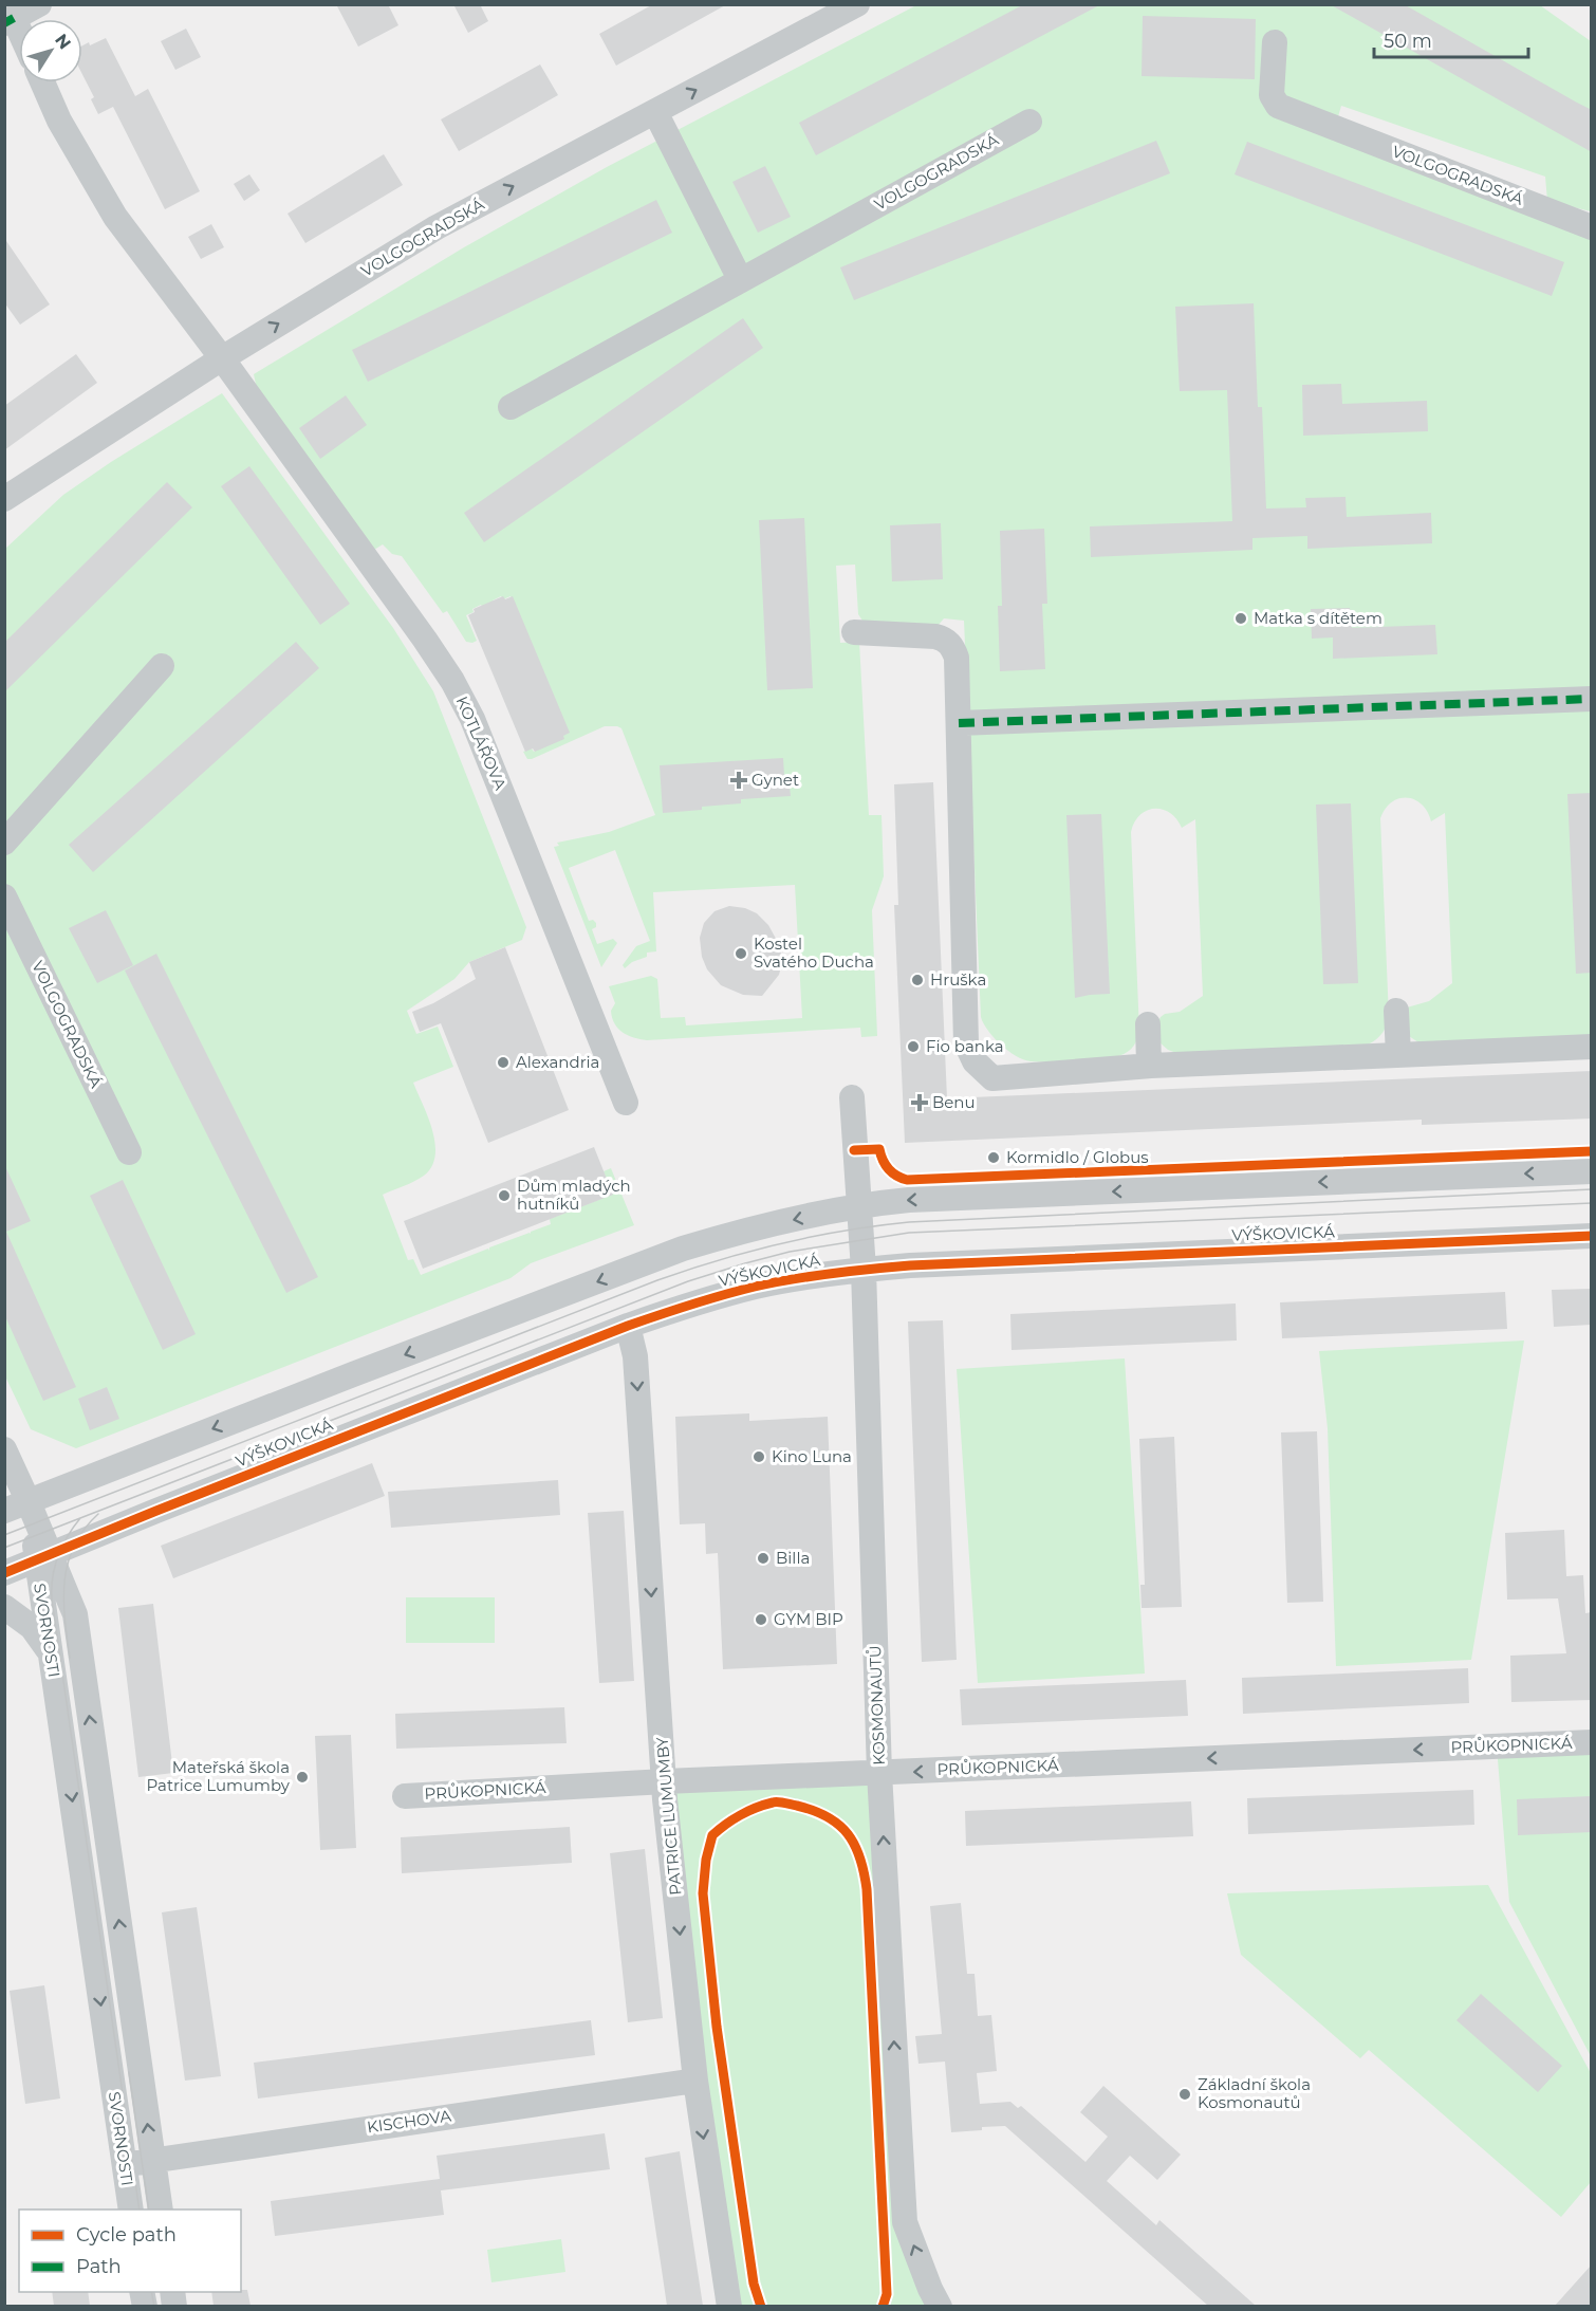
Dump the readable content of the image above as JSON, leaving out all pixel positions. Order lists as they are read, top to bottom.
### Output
{
  "streets": {
    "street": [
      "VOLGOGRADSKÁ",
      "KOTLÁŘOVA",
      "VÝŠKOVICKÁ",
      "SVORNOSTI",
      "KOSMONAUTŮ",
      "PRŮKOPNICKÁ",
      "PATRICE LUMUMBY",
      "KISCHOVA"
    ]
  },
  "crossings": [
    ["VOLGOGRADSKÁ", "KOTLÁŘOVA"],
    ["VÝŠKOVICKÁ", "SVORNOSTI"],
    ["VÝŠKOVICKÁ", "KOSMONAUTŮ"],
    ["VÝŠKOVICKÁ", "PATRICE LUMUMBY"],
    ["SVORNOSTI", "KISCHOVA"],
    ["KOSMONAUTŮ", "PRŮKOPNICKÁ"],
    ["PRŮKOPNICKÁ", "PATRICE LUMUMBY"],
    ["PATRICE LUMUMBY", "KISCHOVA"]
  ],
  "one_way": ["KOSMONAUTŮ", "PRŮKOPNICKÁ", "PATRICE LUMUMBY"],
  "places": {
    "other": [
      "Matka s dítětem",
      "Kostel Svatého Ducha",
      "Hruška",
      "Fio banka",
      "Alexandria",
      "Kormidlo / Globus",
      "Dům mladých hutníků",
      "Kino Luna",
      "Billa",
      "GYM BIP",
      "Mateřská škola Patrice Lumumby",
      "Základní škola Kosmonautů"
    ],
    "health": ["Gynet", "Benu"]
  },
  "legend": ["Cycle path", "Path"],
  "scale_bar": "50 m",
  "north": "top right"
}
